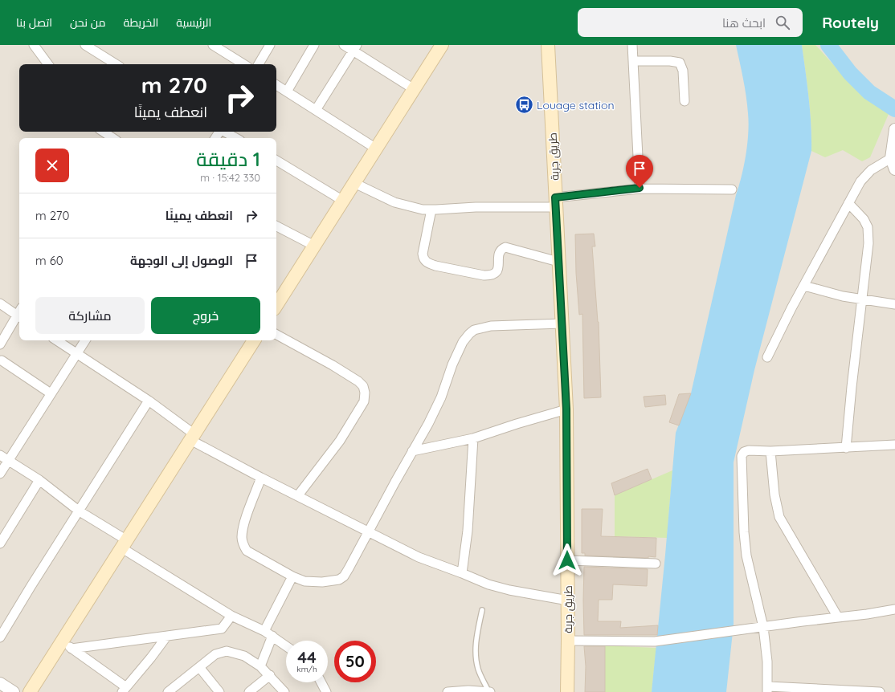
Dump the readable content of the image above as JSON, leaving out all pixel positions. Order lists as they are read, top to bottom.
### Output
{
  "streets": {
    "main road": ["طريق جربة"]
  },
  "places": {
    "bus stop": ["Louage station"]
  },
  "page": {
    "header": "Routely",
    "search": "ابحث هنا",
    "nav": [
      "الرئيسية",
      "الخريطة",
      "من نحن",
      "اتصل بنا"
    ],
    "turn": ["270 m", "انعطف يمينًا"],
    "heading": ["1 دقيقة", "330 m · 15:42"],
    "list": [
      {
        "name": "انعطف يمينًا",
        "value": "270 m"
      },
      {
        "name": "الوصول إلى الوجهة",
        "value": "60 m"
      }
    ],
    "buttons": ["خروج", "مشاركة"],
    "speed": "44 km/h",
    "limit": "50"
  }
}
